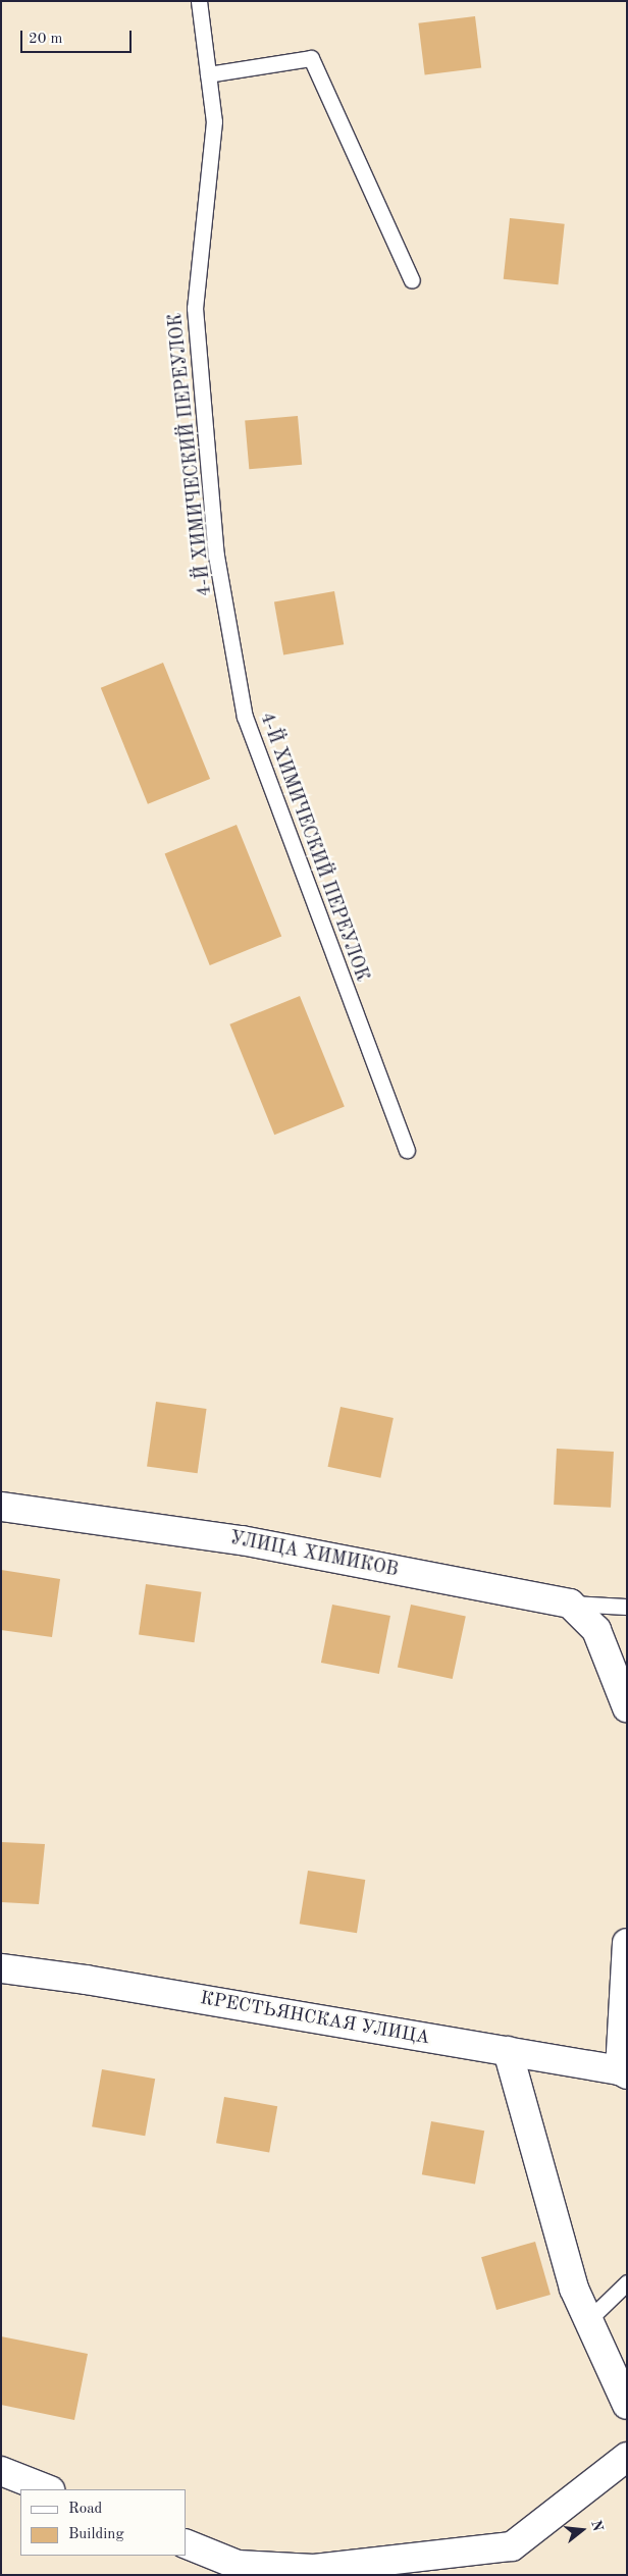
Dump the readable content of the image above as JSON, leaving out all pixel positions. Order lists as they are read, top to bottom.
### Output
{
  "streets": {
    "street": ["УЛИЦА ХИМИКОВ", "КРЕСТЬЯНСКАЯ УЛИЦА"],
    "lane": ["4-Й ХИМИЧЕСКИЙ ПЕРЕУЛОК"]
  },
  "legend": ["Road", "Building"],
  "scale_bar": "20 m",
  "north": "right"
}
